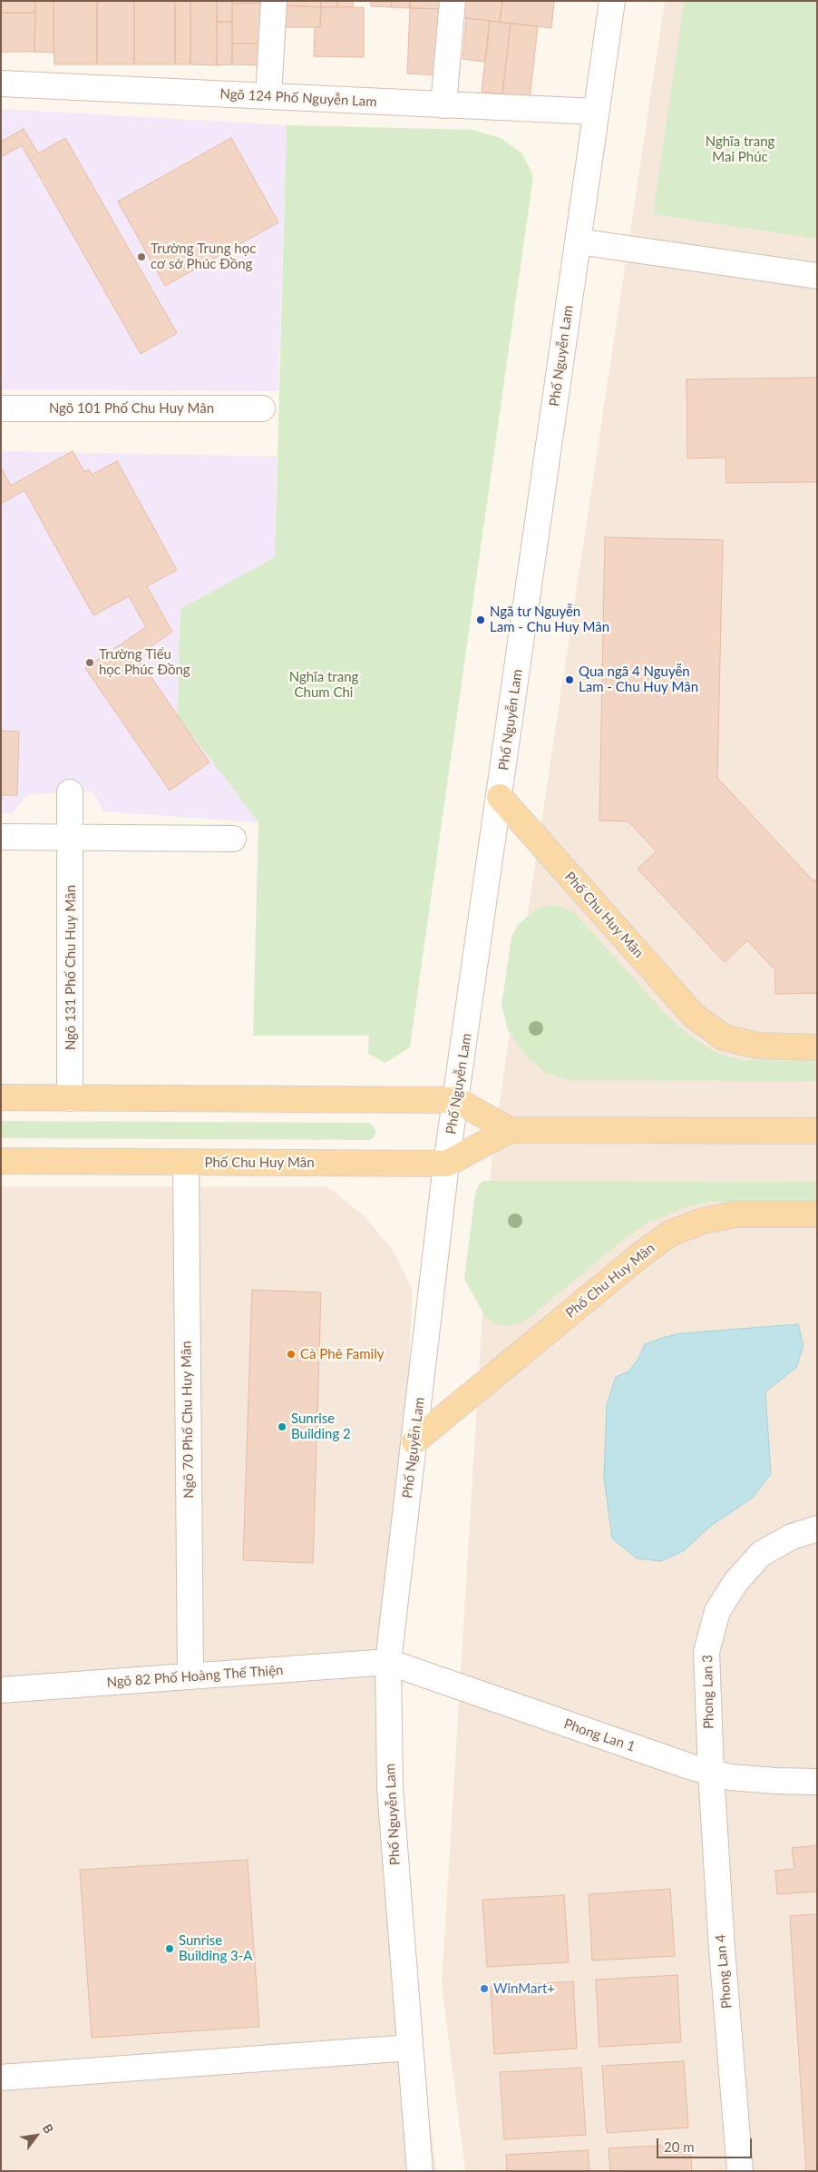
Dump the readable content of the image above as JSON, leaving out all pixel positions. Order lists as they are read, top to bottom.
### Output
{
  "streets": {
    "main road": ["Phố Chu Huy Mân"],
    "street": [
      "Ngõ 124 Phố Nguyễn Lam",
      "Phố Nguyễn Lam",
      "Ngõ 101 Phố Chu Huy Mân",
      "Ngõ 131 Phố Chu Huy Mân",
      "Ngõ 70 Phố Chu Huy Mân",
      "Ngõ 82 Phố Hoàng Thế Thiện",
      "Phong Lan 3",
      "Phong Lan 1",
      "Phong Lan 4"
    ]
  },
  "crossings": [
    ["Ngõ 124 Phố Nguyễn Lam", "Phố Nguyễn Lam"],
    ["Phố Nguyễn Lam", "Phố Chu Huy Mân"],
    ["Phố Nguyễn Lam", "Ngõ 82 Phố Hoàng Thế Thiện"],
    ["Phố Nguyễn Lam", "Phong Lan 1"],
    ["Phố Chu Huy Mân", "Ngõ 131 Phố Chu Huy Mân"],
    ["Phố Chu Huy Mân", "Ngõ 70 Phố Chu Huy Mân"],
    ["Ngõ 70 Phố Chu Huy Mân", "Ngõ 82 Phố Hoàng Thế Thiện"],
    ["Ngõ 82 Phố Hoàng Thế Thiện", "Phong Lan 1"],
    ["Phong Lan 3", "Phong Lan 1"],
    ["Phong Lan 3", "Phong Lan 4"],
    ["Phong Lan 1", "Phong Lan 4"]
  ],
  "parks": ["Nghĩa trang Mai Phúc", "Nghĩa trang Chum Chi"],
  "places": [
    "Trường Trung học cơ sở Phúc Đồng",
    "Ngã tư Nguyễn Lam - Chu Huy Mân",
    "Trường Tiểu học Phúc Đồng",
    "Qua ngã 4 Nguyễn Lam - Chu Huy Mân",
    "Cà Phê Family",
    "Sunrise Building 2",
    "Sunrise Building 3-A",
    "WinMart+"
  ],
  "scale_bar": "20 m",
  "north": "top right"
}
